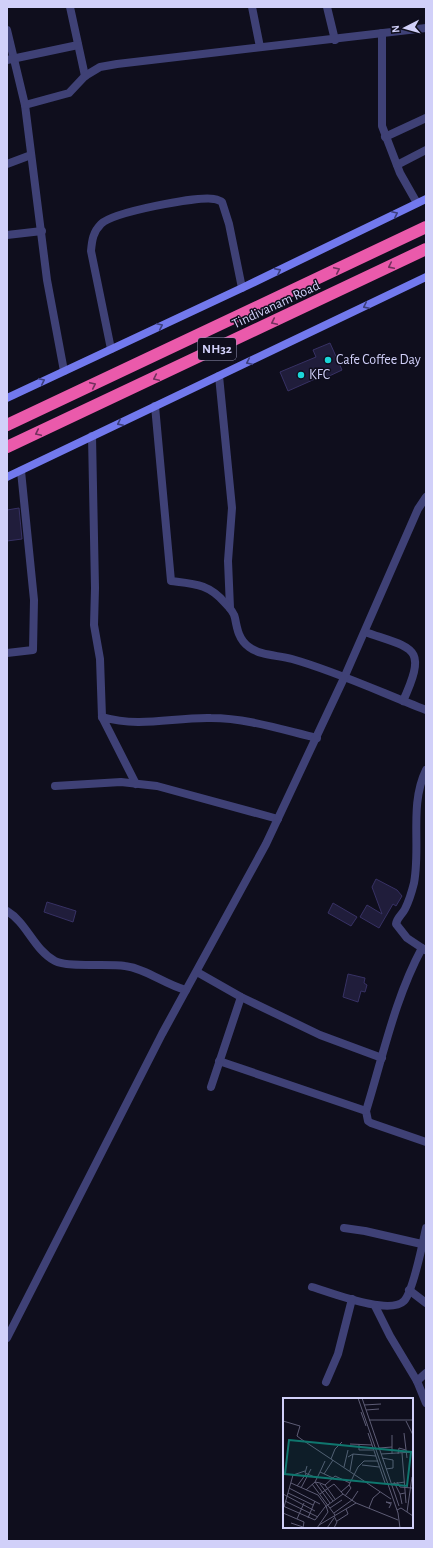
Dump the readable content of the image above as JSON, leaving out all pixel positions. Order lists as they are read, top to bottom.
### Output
{
  "streets": {
    "highway": ["Tindivanam Road", "NH32"]
  },
  "places": ["Cafe Coffee Day", "KFC"],
  "north": "left"
}
